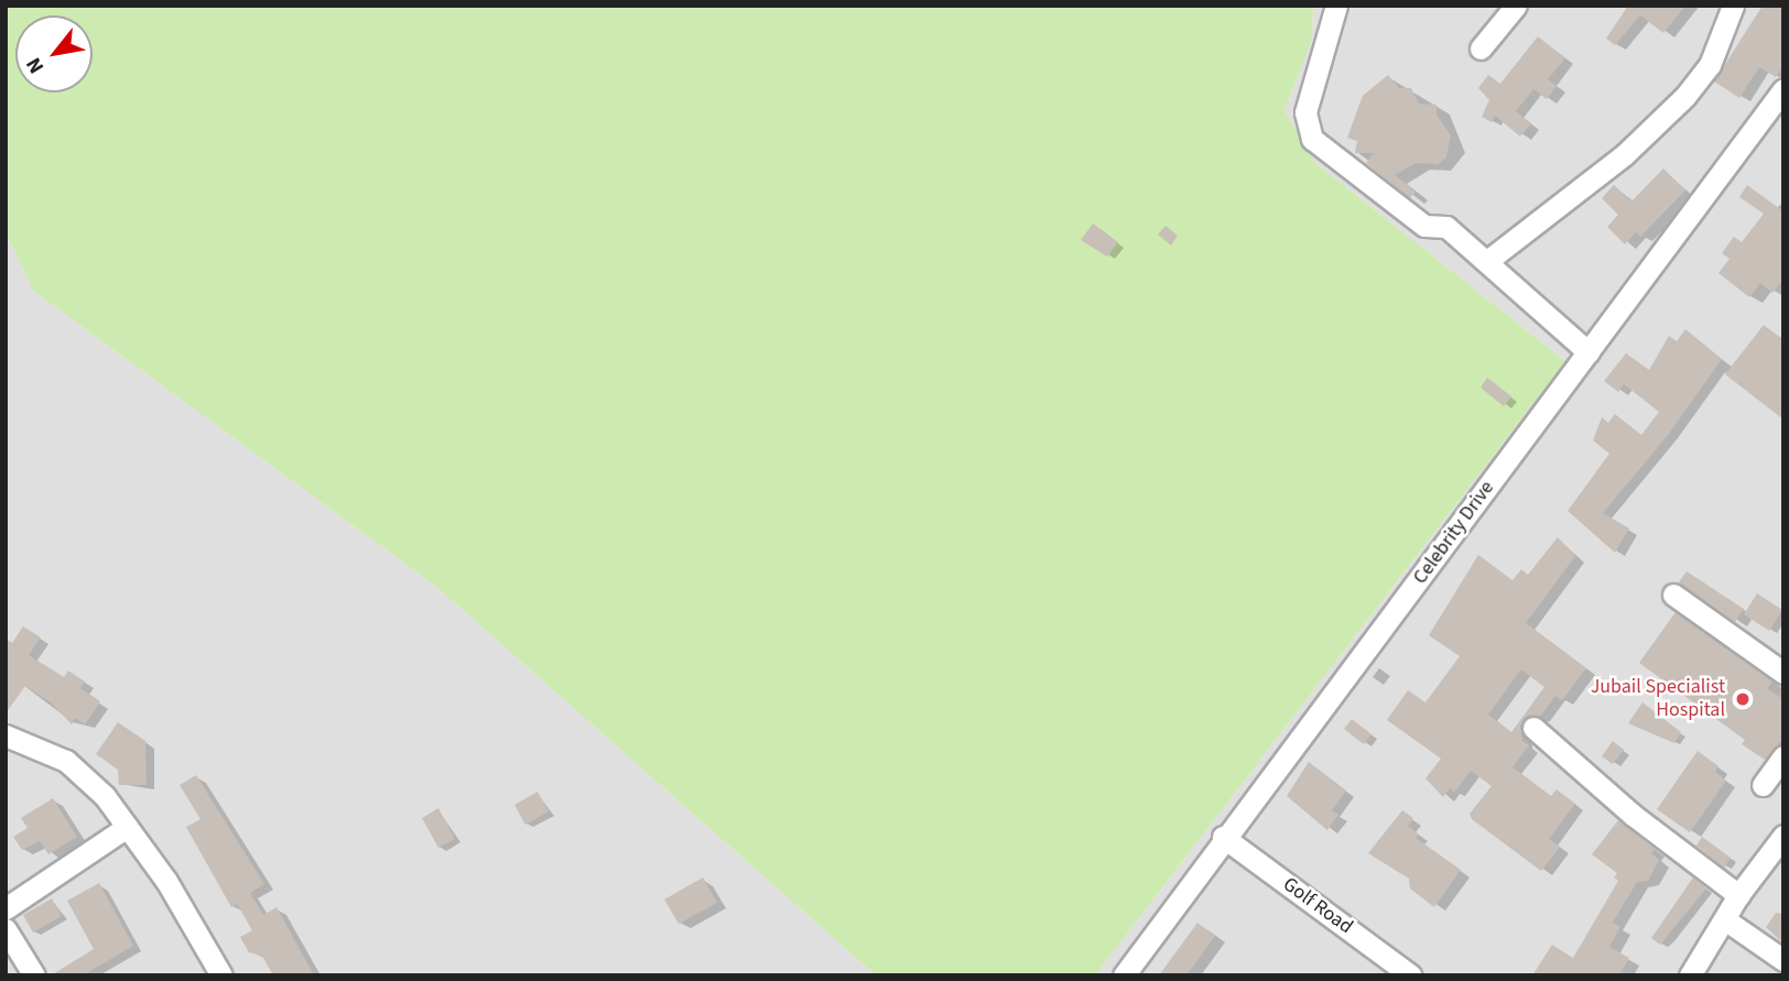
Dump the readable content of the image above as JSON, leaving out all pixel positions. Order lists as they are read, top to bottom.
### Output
{
  "streets": {
    "street": ["Celebrity Drive", "Golf Road"]
  },
  "crossings": [
    ["Celebrity Drive", "Golf Road"]
  ],
  "places": ["Jubail Specialist Hospital"],
  "north": "bottom left"
}
